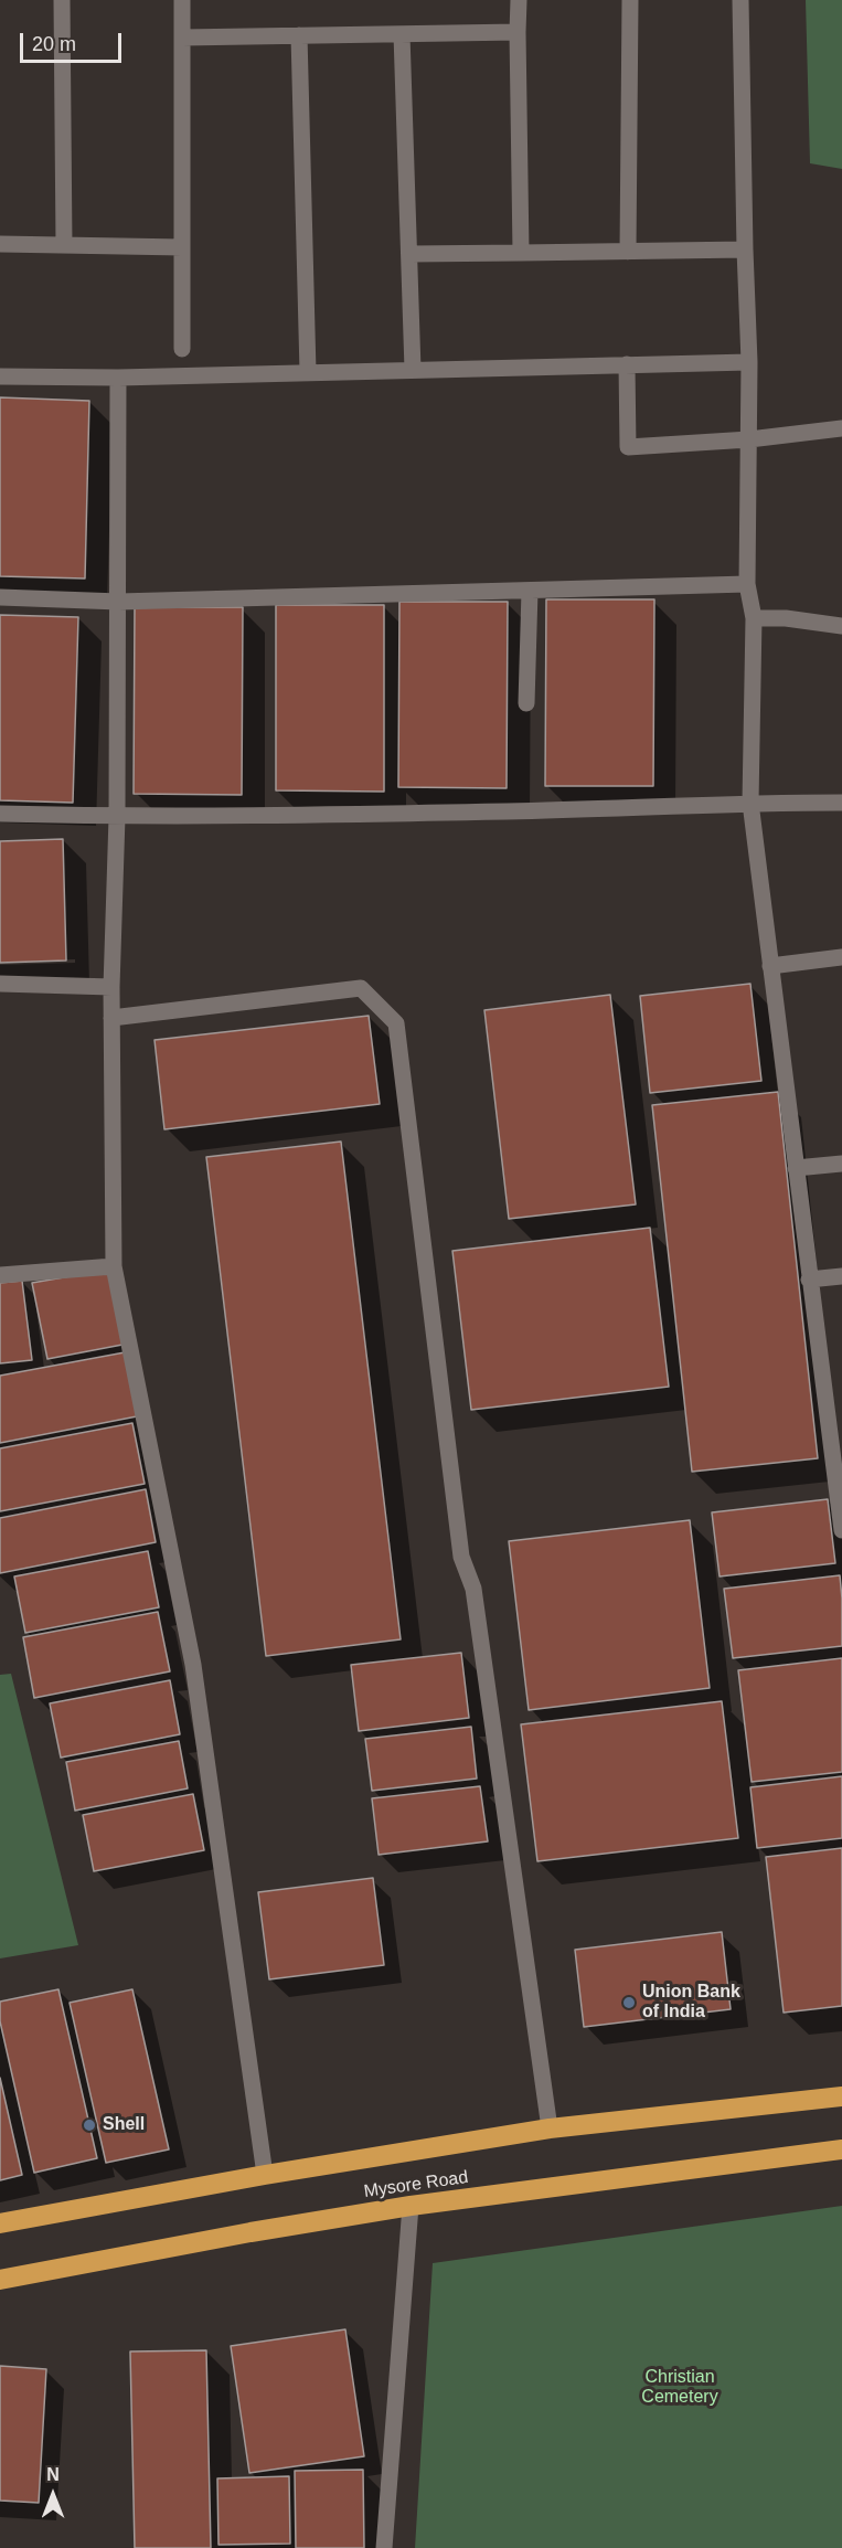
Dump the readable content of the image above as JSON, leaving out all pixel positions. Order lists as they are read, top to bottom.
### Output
{
  "streets": {
    "highway": ["Mysore Road"]
  },
  "parks": ["Christian Cemetery"],
  "places": ["Union Bank of India", "Shell"],
  "scale_bar": "20 m",
  "north": "top"
}
